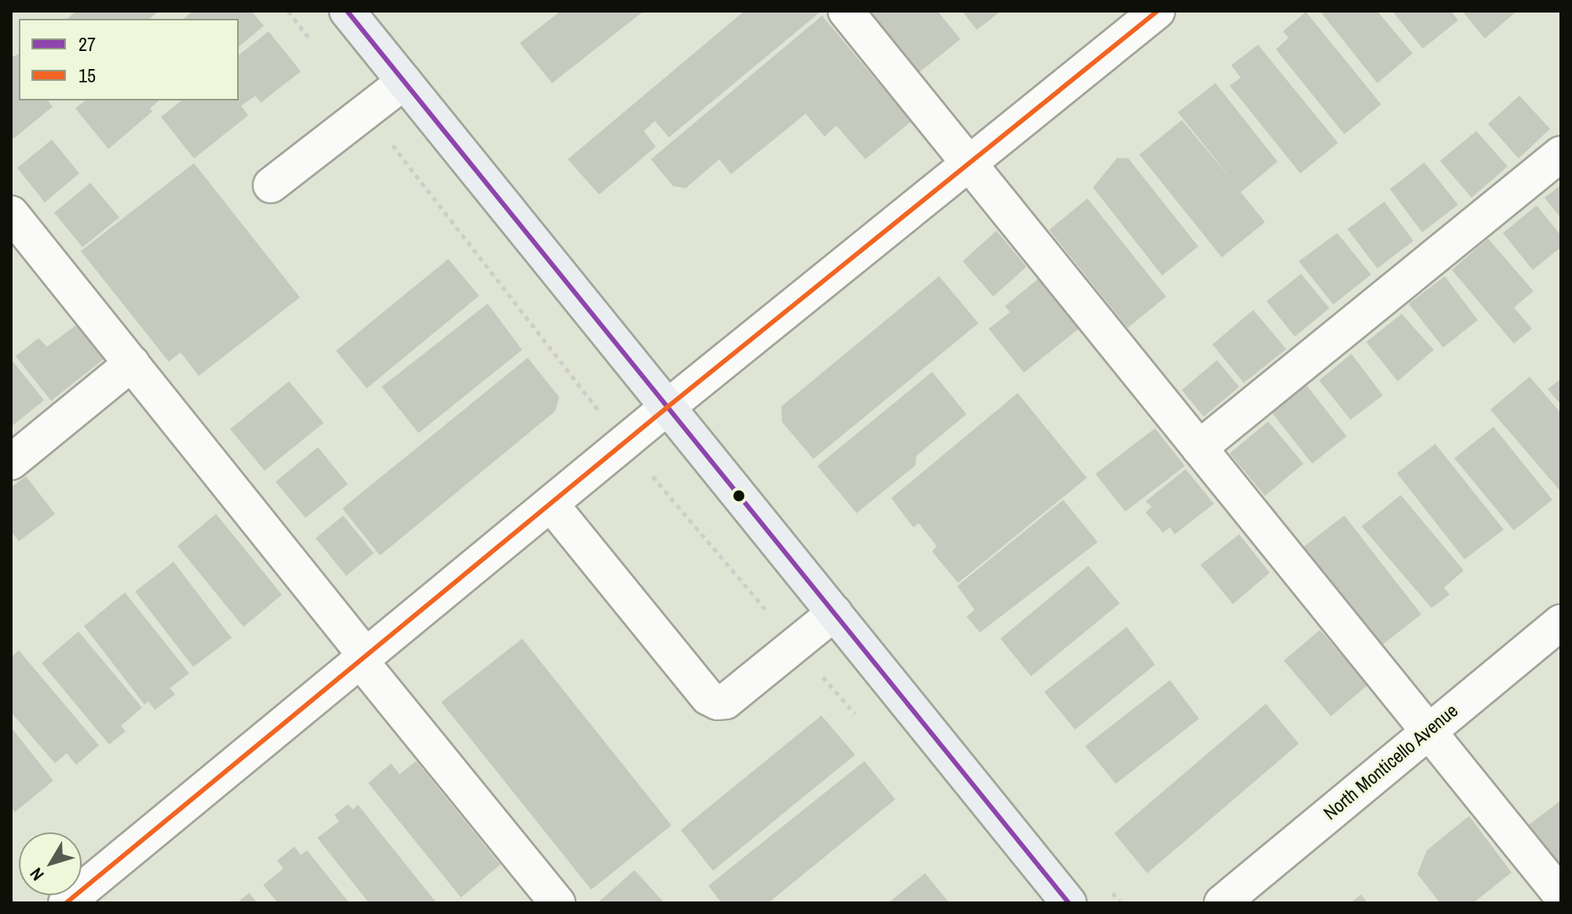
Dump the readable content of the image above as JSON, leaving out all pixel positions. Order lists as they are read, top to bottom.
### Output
{
  "streets": {
    "street": ["North Monticello Avenue"]
  },
  "lines": ["transit line 27", "transit line 15"],
  "legend": ["27", "15"],
  "north": "bottom left"
}
